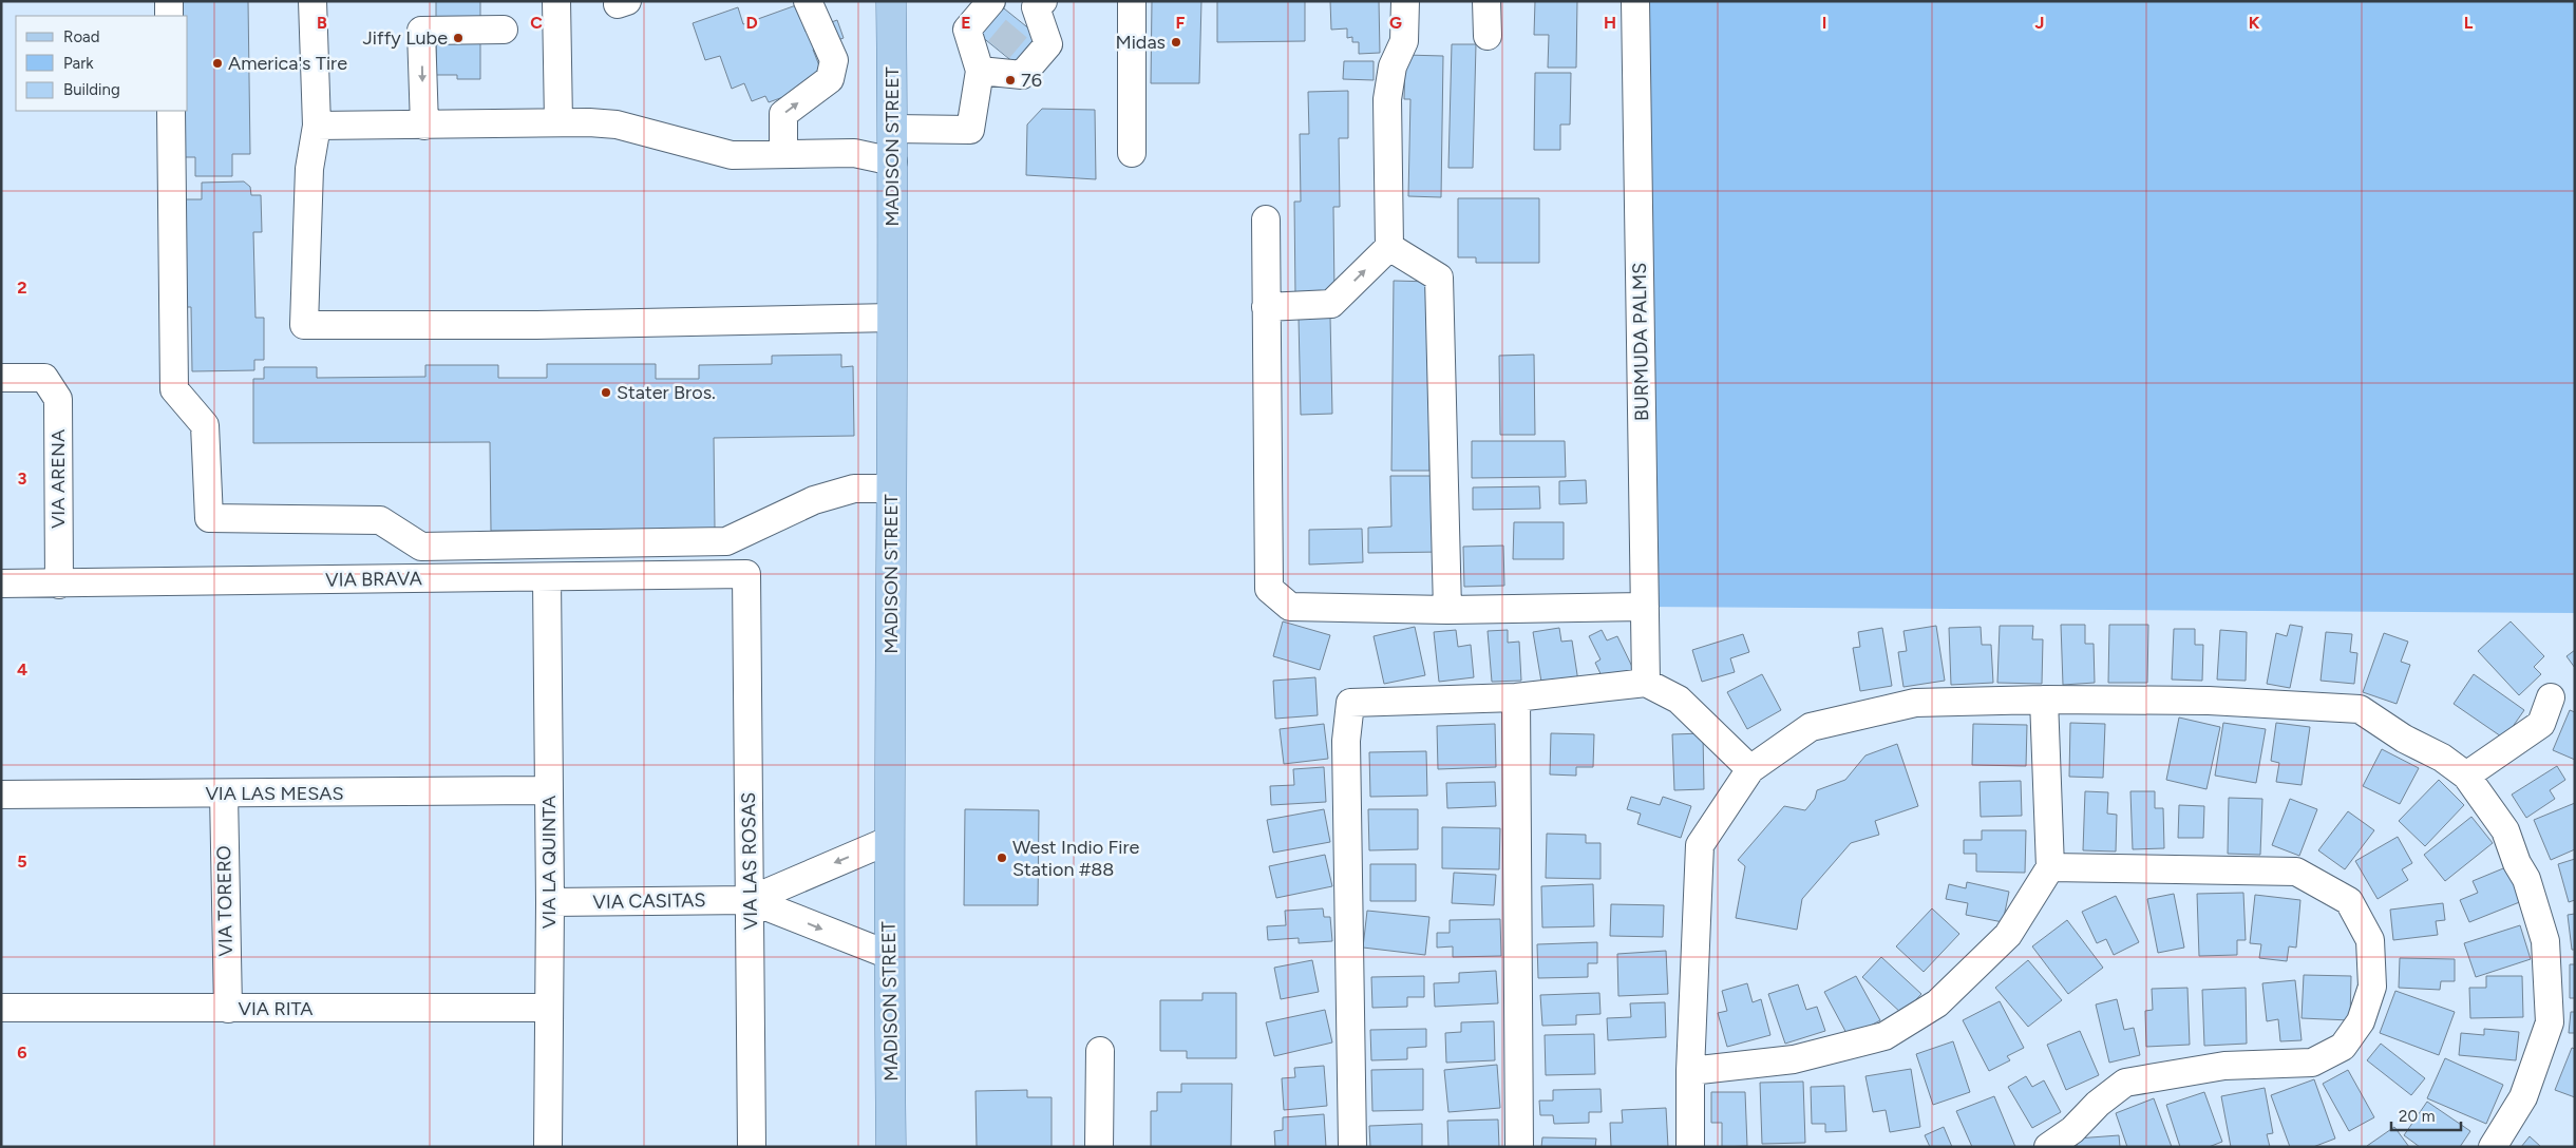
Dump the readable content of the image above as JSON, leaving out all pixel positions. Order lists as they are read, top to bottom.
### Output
{
  "streets": {
    "main road": ["MADISON STREET"],
    "street": [
      "BURMUDA PALMS",
      "VIA ARENA",
      "VIA BRAVA",
      "VIA LAS MESAS",
      "VIA LAS ROSAS",
      "VIA LA QUINTA",
      "VIA TORERO",
      "VIA CASITAS",
      "VIA RITA"
    ]
  },
  "crossings": [
    ["MADISON STREET", "VIA CASITAS"],
    ["VIA ARENA", "VIA BRAVA"],
    ["VIA BRAVA", "VIA LAS ROSAS"],
    ["VIA BRAVA", "VIA LA QUINTA"],
    ["VIA LAS MESAS", "VIA LA QUINTA"],
    ["VIA LAS MESAS", "VIA TORERO"],
    ["VIA LAS ROSAS", "VIA CASITAS"],
    ["VIA LA QUINTA", "VIA CASITAS"],
    ["VIA LA QUINTA", "VIA RITA"],
    ["VIA TORERO", "VIA RITA"]
  ],
  "places": [
    "Jiffy Lube",
    "Midas",
    "America's Tire",
    "76",
    "Stater Bros.",
    "West Indio Fire Station #88"
  ],
  "legend": ["Road", "Park", "Building"],
  "scale_bar": "20 m",
  "grid": {
    "columns": [
      "B",
      "C",
      "D",
      "E",
      "F",
      "G",
      "H",
      "I",
      "J",
      "K",
      "L"
    ],
    "rows": [
      "2",
      "3",
      "4",
      "5",
      "6"
    ]
  }
}
